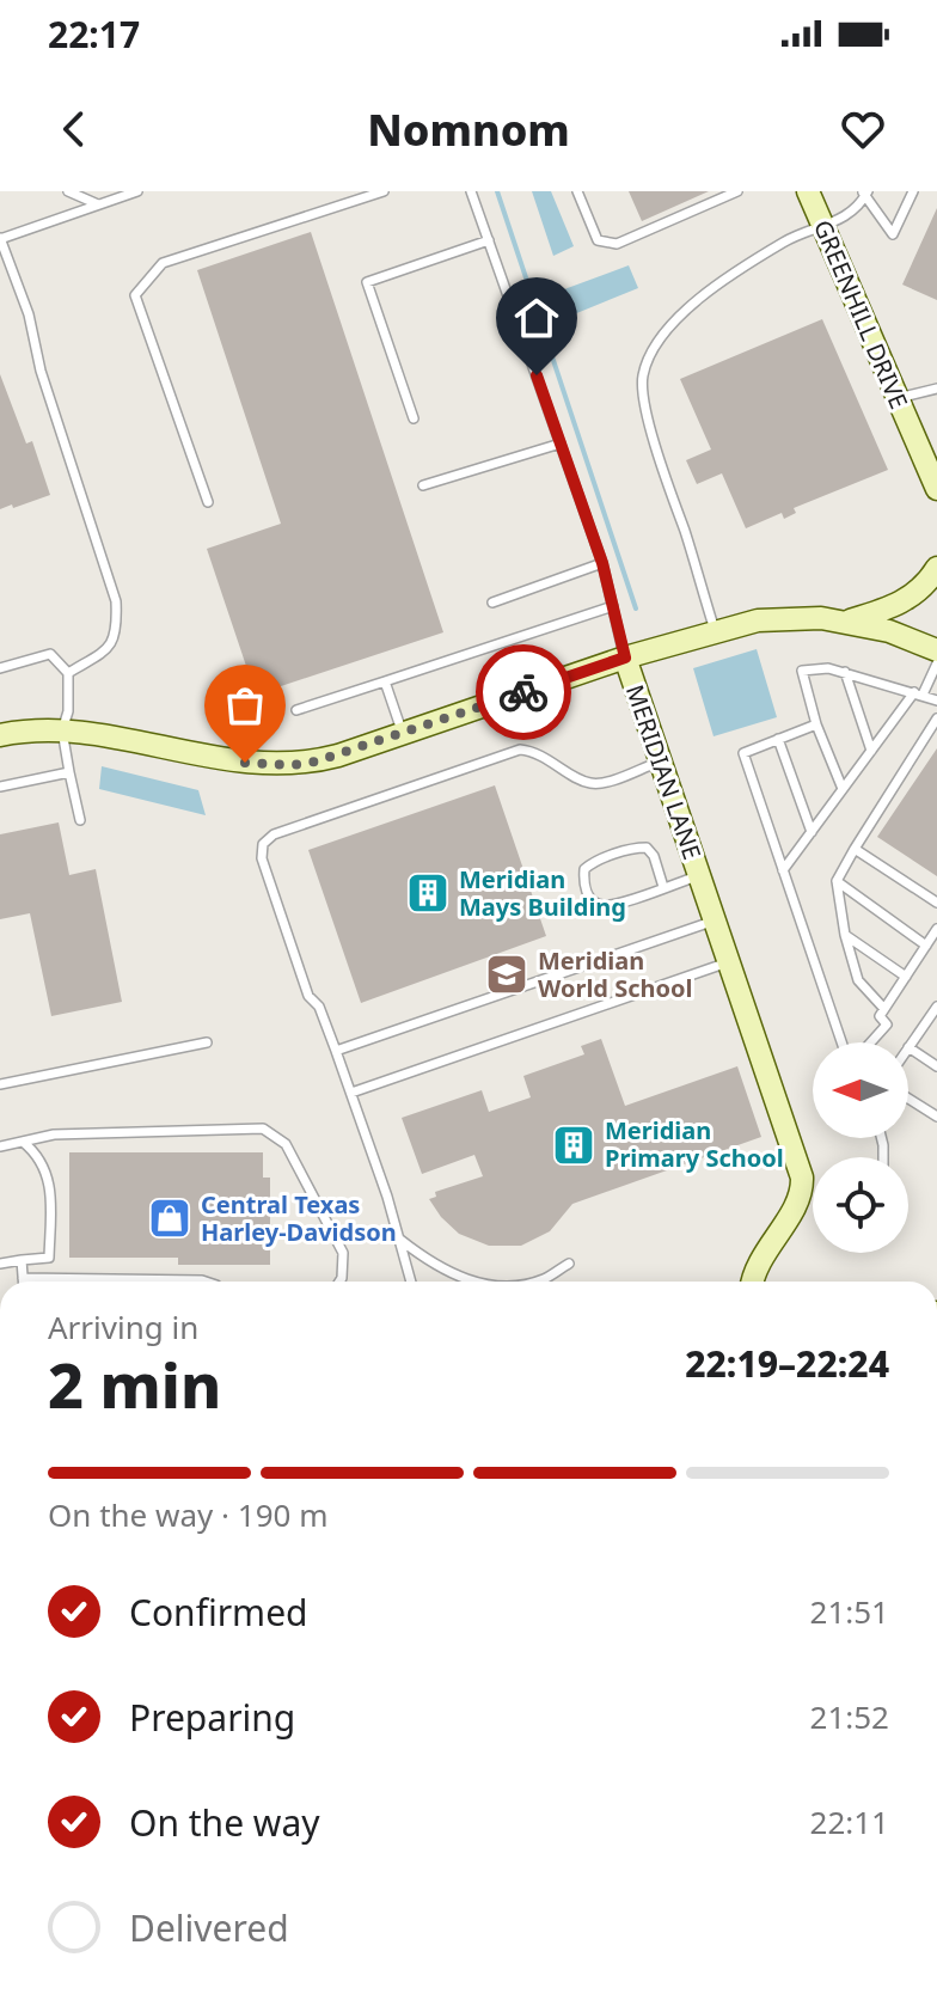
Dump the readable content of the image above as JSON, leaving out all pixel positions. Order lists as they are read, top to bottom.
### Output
{
  "streets": {
    "main road": ["GREENHILL DRIVE", "MERIDIAN LANE"]
  },
  "places": {
    "building": ["Meridian Mays Building", "Meridian Primary School"],
    "school or university": ["Meridian World School"],
    "shop": ["Central Texas Harley-Davidson"]
  },
  "north": "left",
  "page": {
    "status": "22:17",
    "header": "Nomnom",
    "heading": ["2 min", "Arriving in", "22:19–22:24"],
    "bar": "On the way · 190 m",
    "list": [
      ["Confirmed", "21:51"],
      ["Preparing", "21:52"],
      ["On the way", "22:11"],
      "Delivered"
    ]
  }
}
